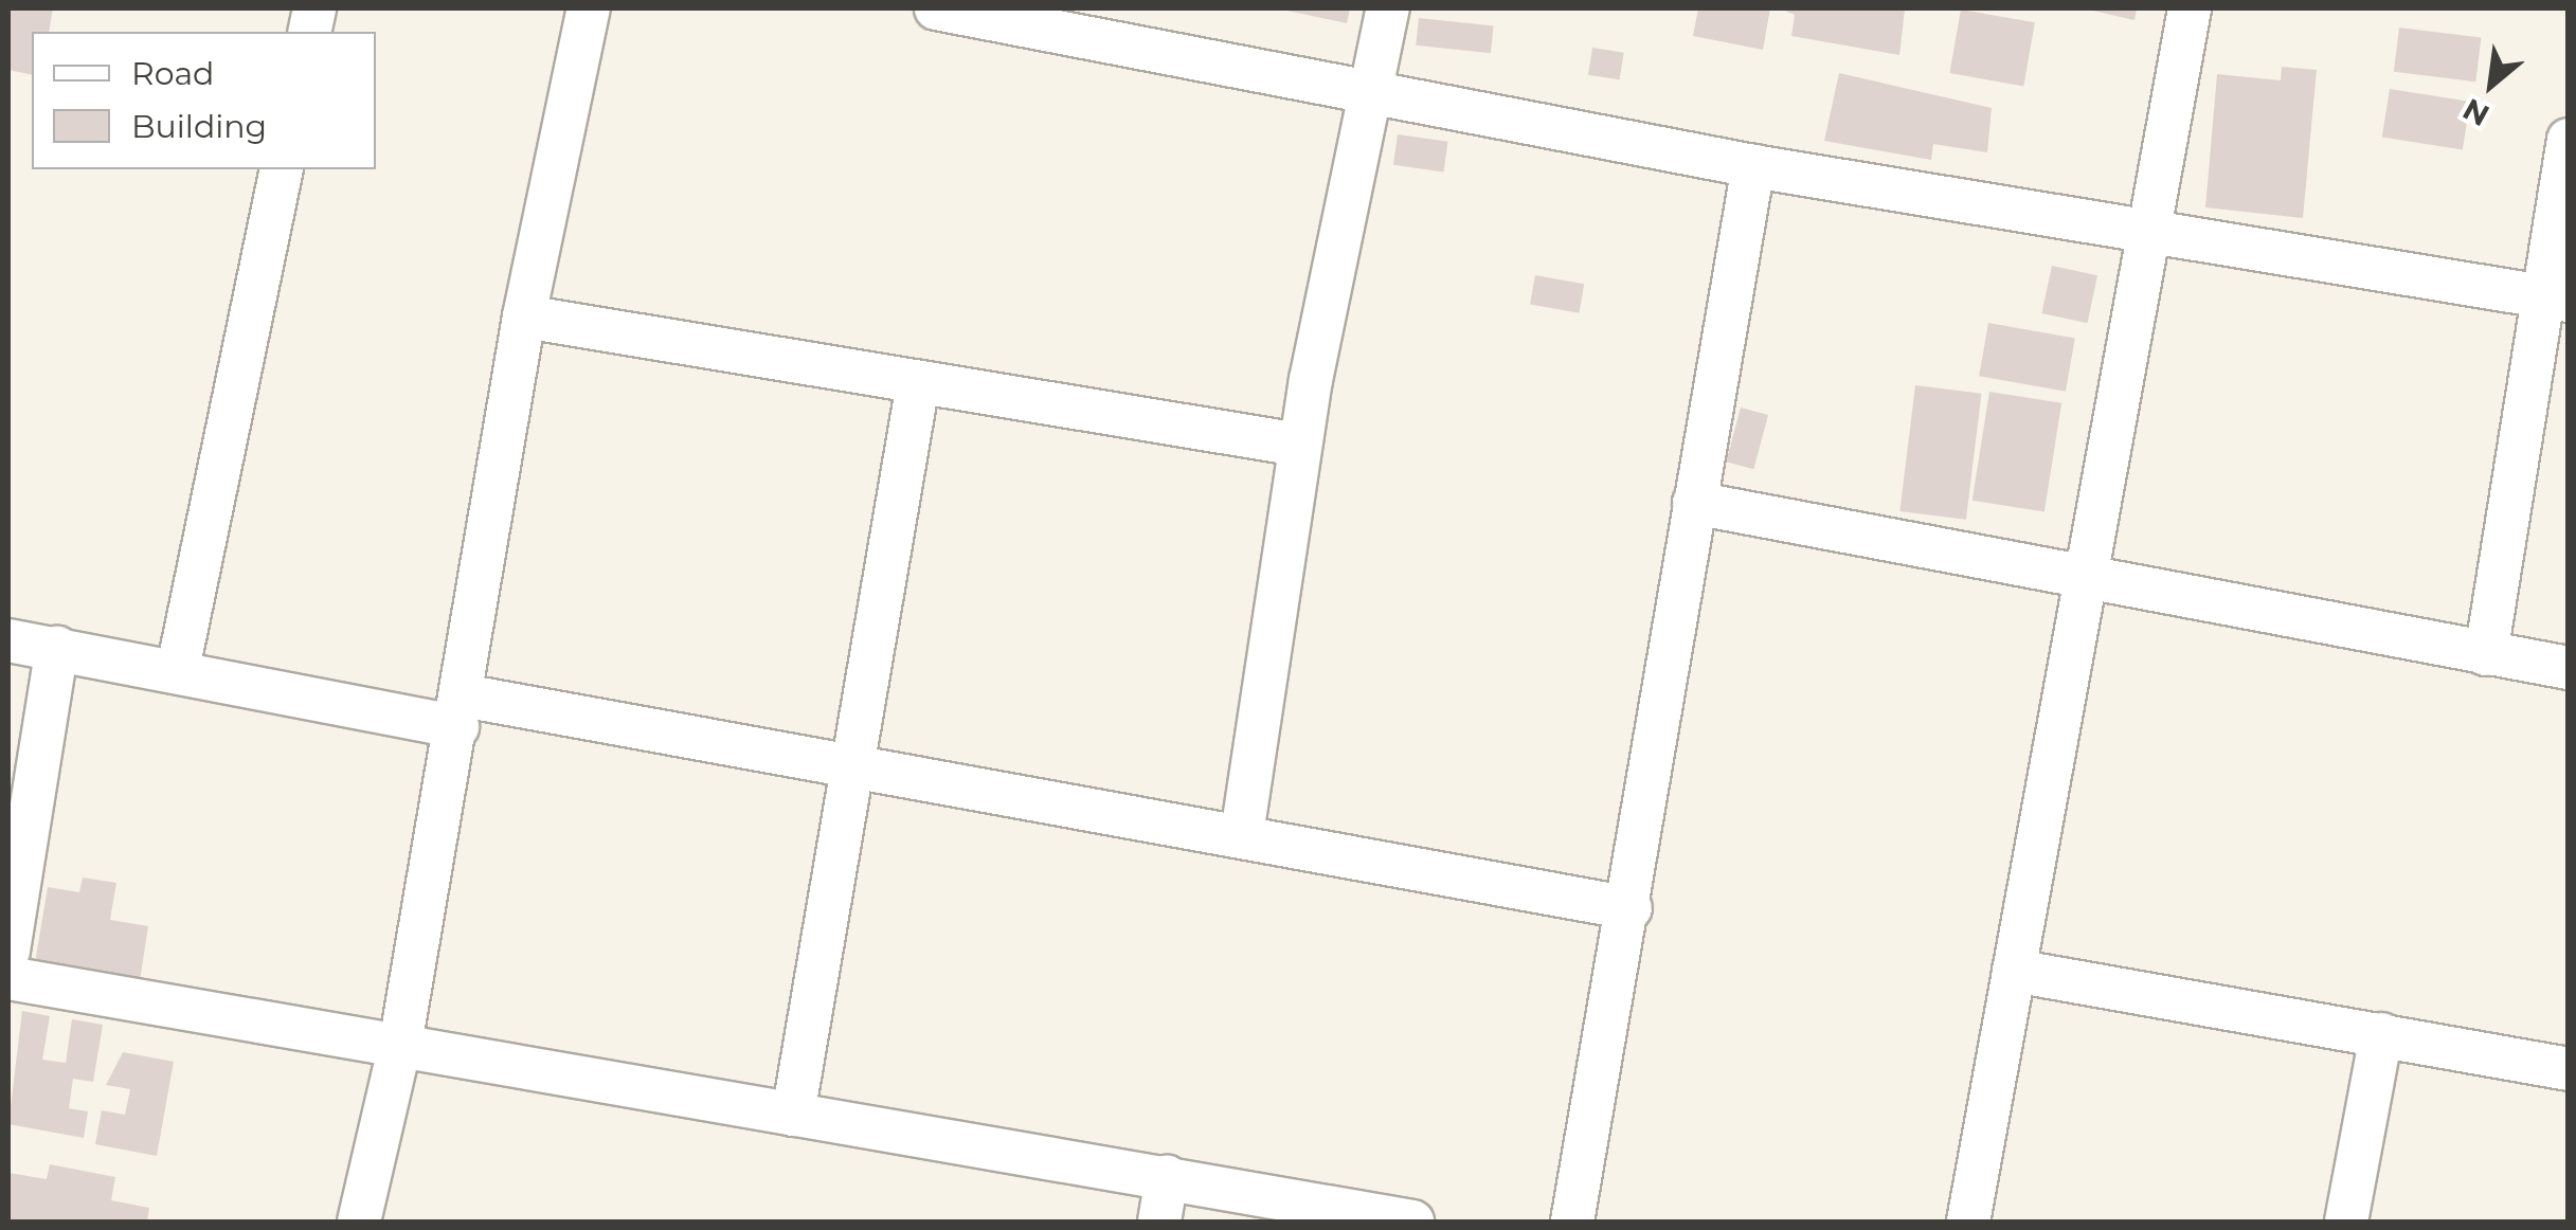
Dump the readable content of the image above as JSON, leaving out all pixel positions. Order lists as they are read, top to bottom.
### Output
{
  "legend": ["Road", "Building"],
  "north": "bottom left"
}
